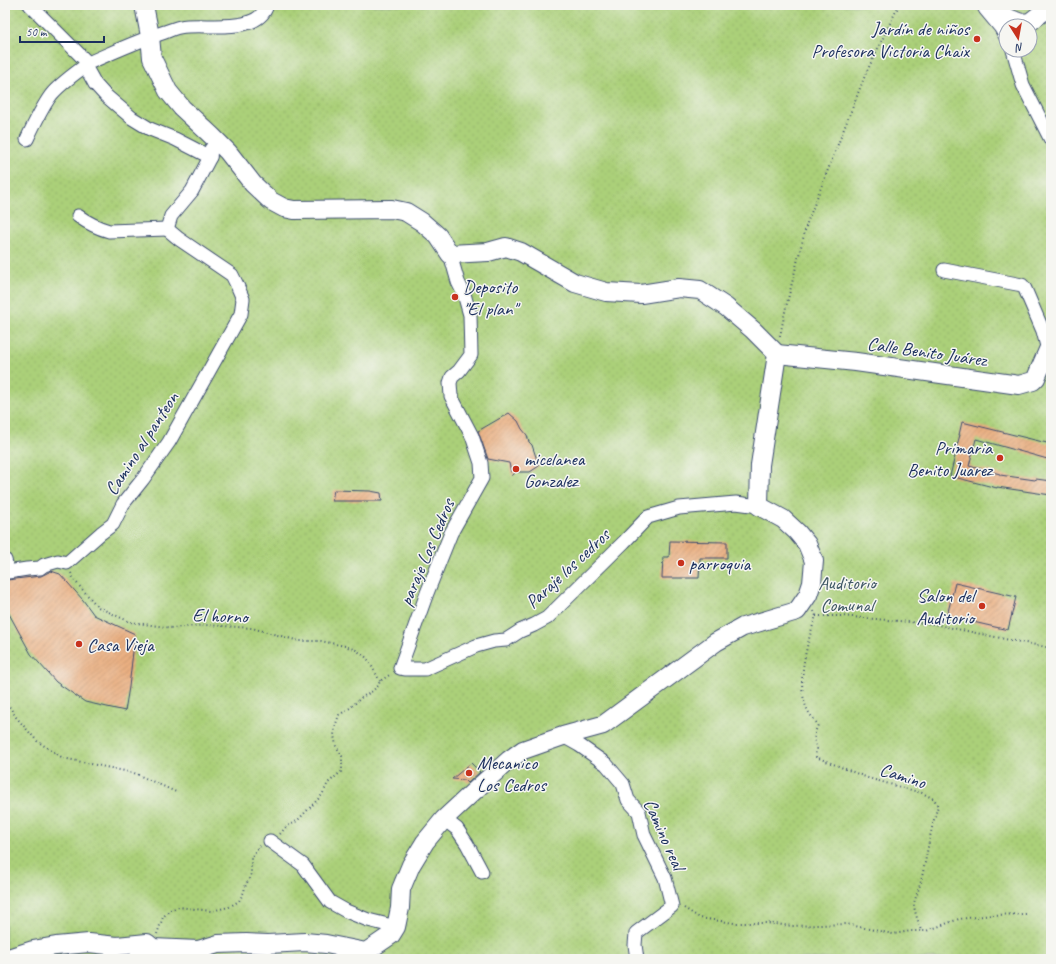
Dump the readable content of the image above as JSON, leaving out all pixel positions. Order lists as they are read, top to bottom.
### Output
{
  "streets": {
    "main road": ["Calle Benito Juárez"],
    "street": [
      "Camino al panteon",
      "paraje Los Cedros",
      "Paraje los cedros",
      "Camino real"
    ],
    "path": ["El horno", "Camino"]
  },
  "crossings": [
    ["Camino al panteon", "El horno"],
    ["paraje Los Cedros", "Paraje los cedros"]
  ],
  "parks": ["Auditorio Comunal"],
  "places": [
    "Jardín de niños Profesora Victoria Chaix",
    "Deposito \"El plan\"",
    "Primaria Benito Juarez",
    "micelanea Gonzalez",
    "parroquia",
    "Salon del Auditorio",
    "Casa Vieja",
    "Mecanico Los Cedros"
  ],
  "scale_bar": "50 m",
  "north": "bottom"
}
